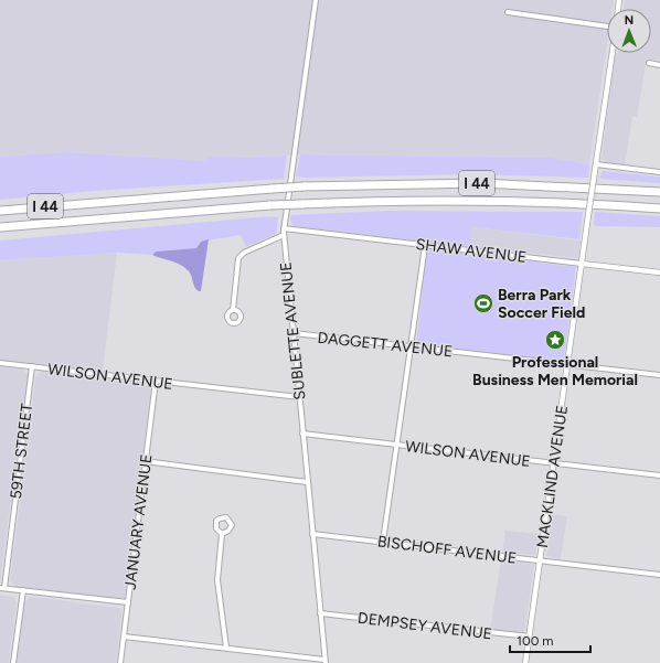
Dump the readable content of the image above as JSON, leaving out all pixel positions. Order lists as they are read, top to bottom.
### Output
{
  "streets": {
    "highway": ["I 44"],
    "street": [
      "SHAW AVENUE",
      "SUBLETTE AVENUE",
      "DAGGETT AVENUE",
      "WILSON AVENUE",
      "59TH STREET",
      "MACKLIND AVENUE",
      "JANUARY AVENUE",
      "BISCHOFF AVENUE",
      "DEMPSEY AVENUE"
    ]
  },
  "crossings": [
    ["SHAW AVENUE", "SUBLETTE AVENUE"],
    ["SHAW AVENUE", "MACKLIND AVENUE"],
    ["SUBLETTE AVENUE", "DAGGETT AVENUE"],
    ["SUBLETTE AVENUE", "WILSON AVENUE"],
    ["SUBLETTE AVENUE", "BISCHOFF AVENUE"],
    ["SUBLETTE AVENUE", "DEMPSEY AVENUE"],
    ["DAGGETT AVENUE", "MACKLIND AVENUE"],
    ["WILSON AVENUE", "59TH STREET"],
    ["WILSON AVENUE", "MACKLIND AVENUE"],
    ["WILSON AVENUE", "JANUARY AVENUE"],
    ["MACKLIND AVENUE", "BISCHOFF AVENUE"],
    ["MACKLIND AVENUE", "DEMPSEY AVENUE"]
  ],
  "places": {
    "sports": ["Berra Park Soccer Field"],
    "place": ["Professional Business Men Memorial"]
  },
  "scale_bar": "100 m",
  "north": "top"
}
